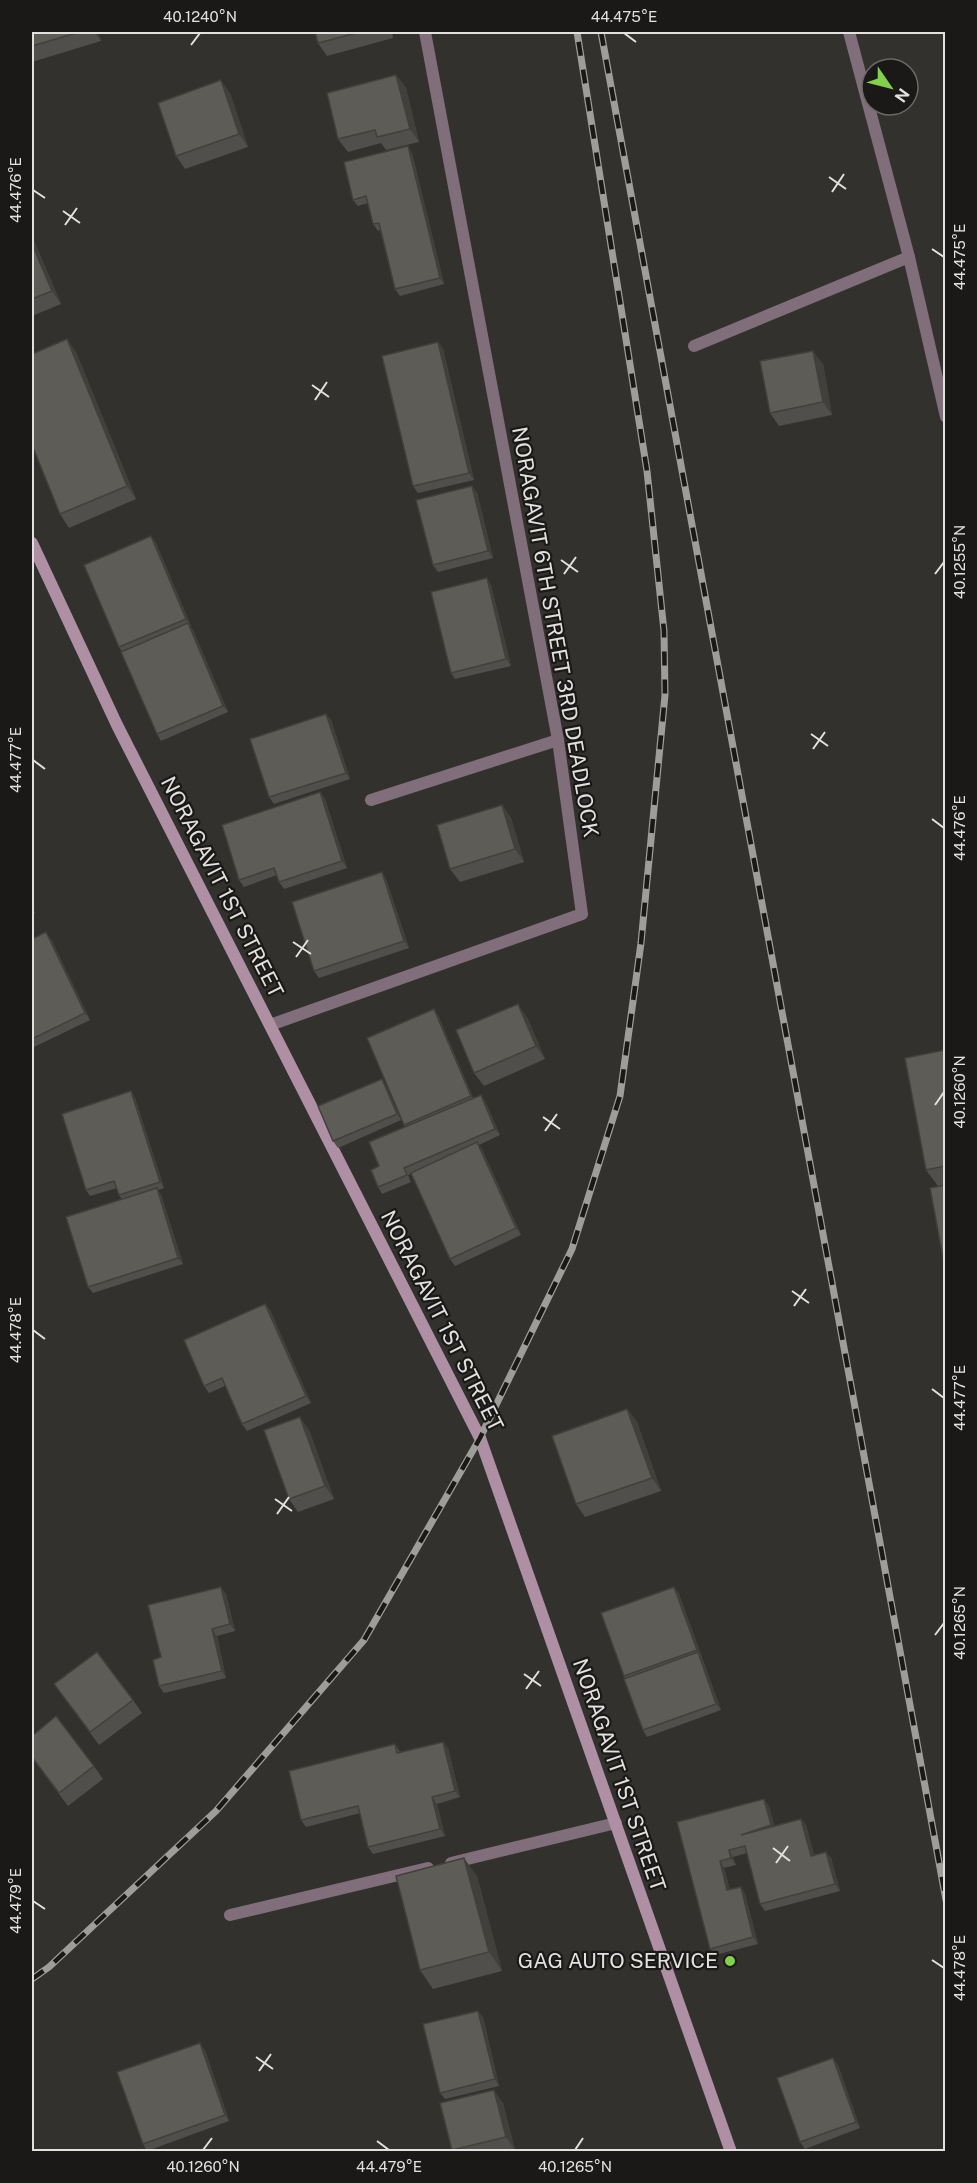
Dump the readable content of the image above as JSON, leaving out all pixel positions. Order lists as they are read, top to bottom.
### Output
{
  "streets": {
    "main road": ["NORAGAVIT 1ST STREET"],
    "street": ["NORAGAVIT 6TH STREET 3RD DEADLOCK"]
  },
  "crossings": [
    ["NORAGAVIT 6TH STREET 3RD DEADLOCK", "NORAGAVIT 1ST STREET"]
  ],
  "places": ["GAG AUTO SERVICE"],
  "north": "bottom right",
  "coordinates": [
    "40.1240°N",
    "44.475°E",
    "44.476°E",
    "40.1255°N",
    "44.477°E",
    "40.1260°N",
    "44.478°E",
    "40.1265°N",
    "44.479°E"
  ]
}
